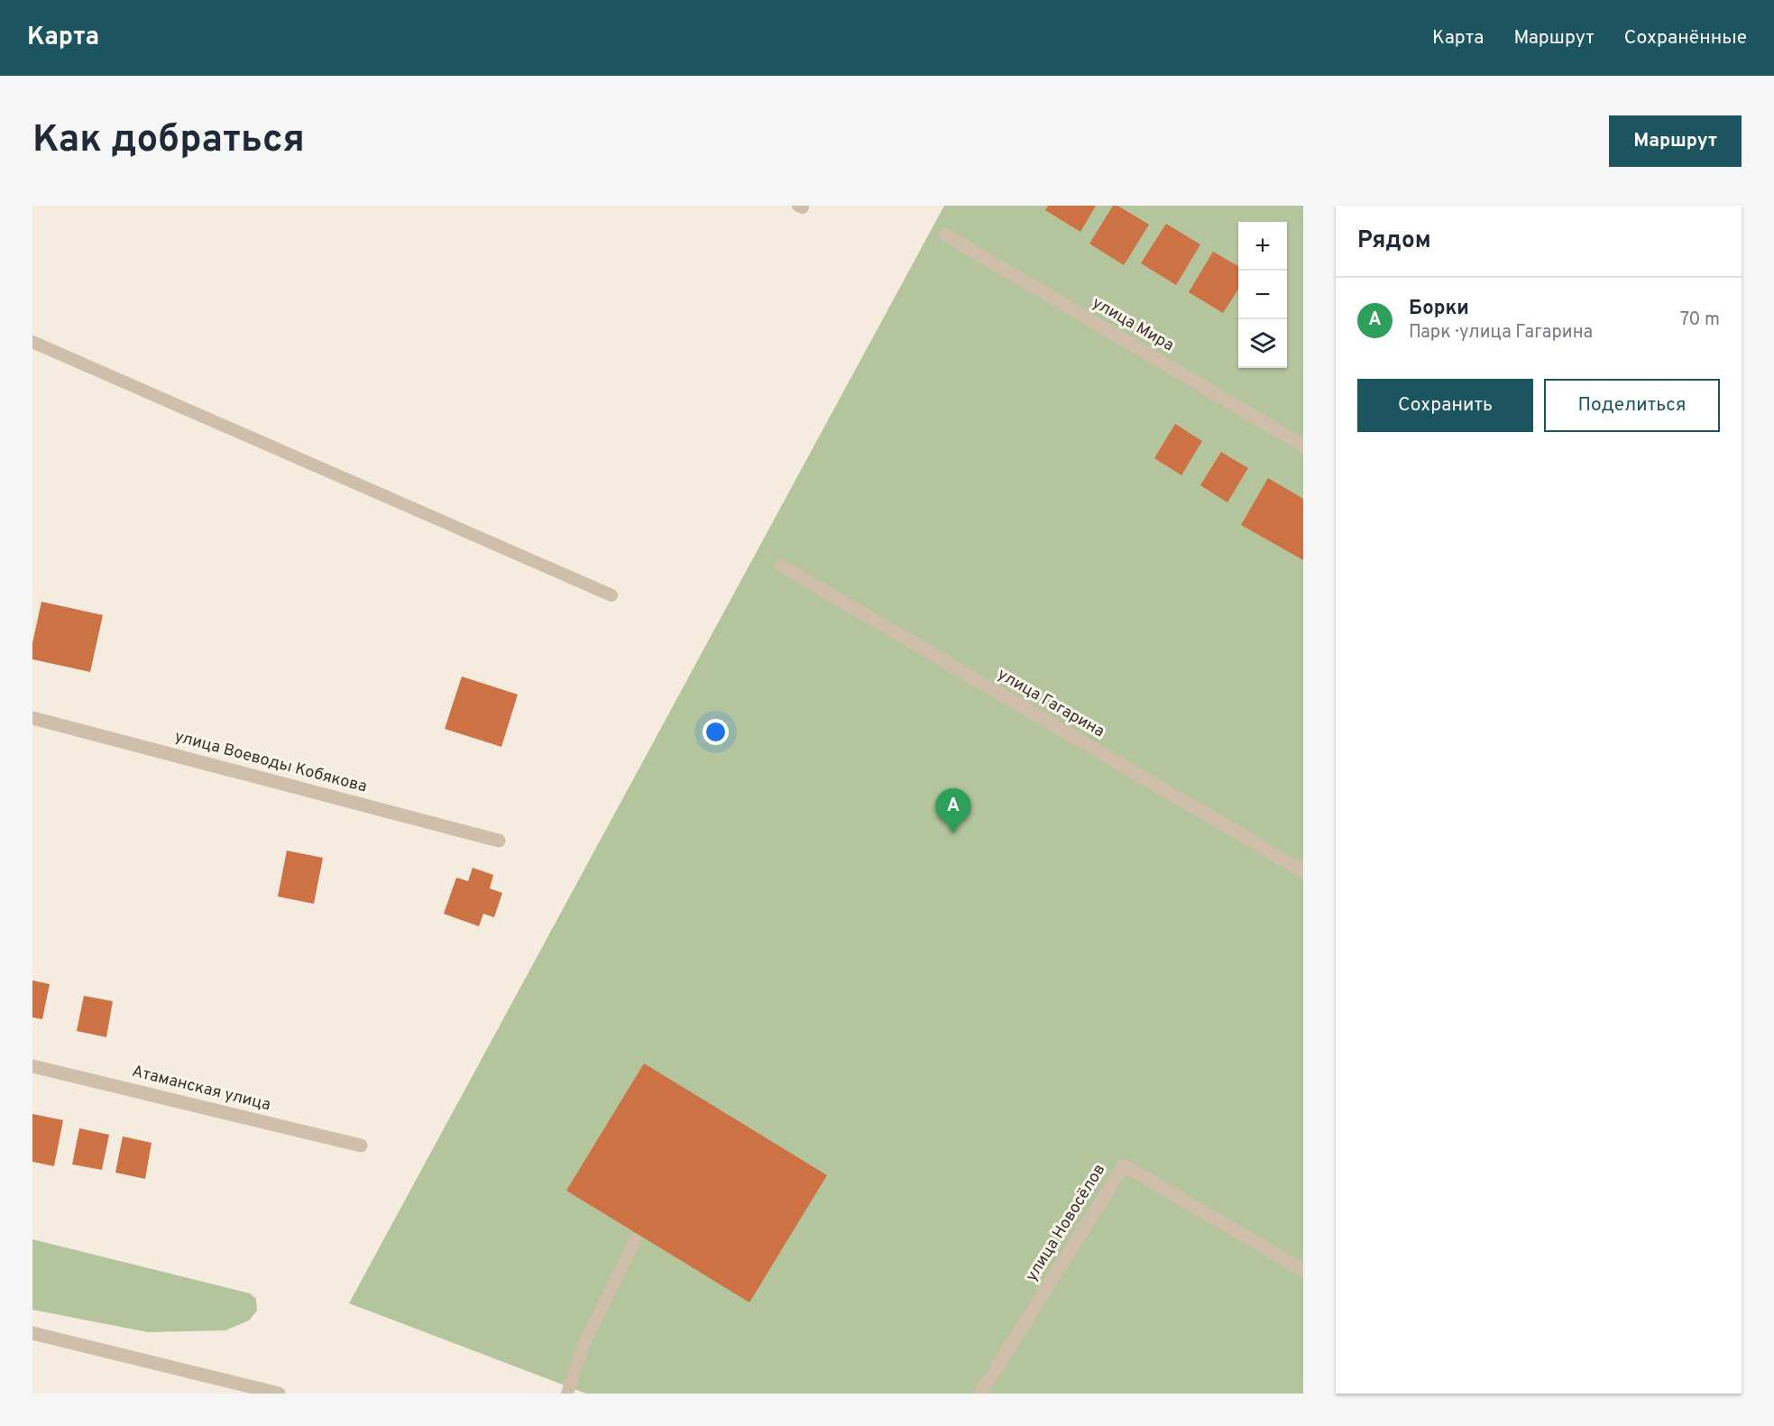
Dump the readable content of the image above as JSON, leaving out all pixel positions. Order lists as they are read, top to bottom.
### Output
{
  "streets": {
    "street": [
      "улица Мира",
      "улица Гагарина",
      "улица Воеводы Кобякова",
      "Атаманская улица",
      "улица Новосёлов"
    ]
  },
  "page": {
    "header": "Карта",
    "nav": ["Карта", "Маршрут", "Сохранённые"],
    "buttons": [
      "Маршрут",
      ["Сохранить", "Поделиться"]
    ],
    "title": "Как добраться",
    "heading": "Рядом",
    "map_buttons": ["+", "−"],
    "list": [
      {
        "mark": "A",
        "name": "Борки",
        "note": "Парк · улица Гагарина",
        "value": "70 m"
      }
    ],
    "pins": "A"
  }
}
